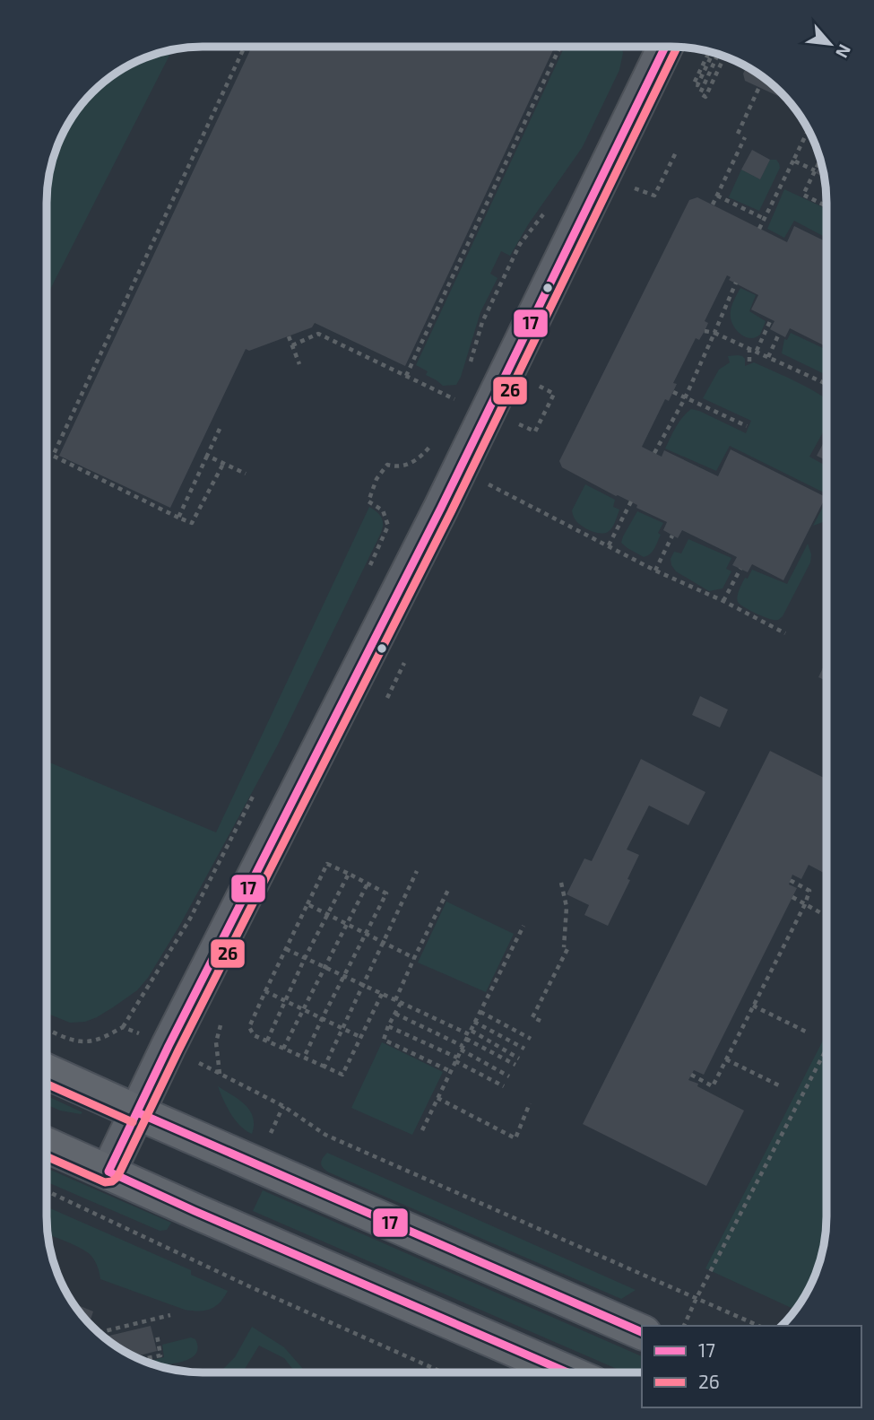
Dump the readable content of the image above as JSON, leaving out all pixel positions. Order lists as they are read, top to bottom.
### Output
{
  "lines": ["transit line 17", "transit line 26"],
  "legend": ["17", "26"],
  "north": "bottom right"
}
